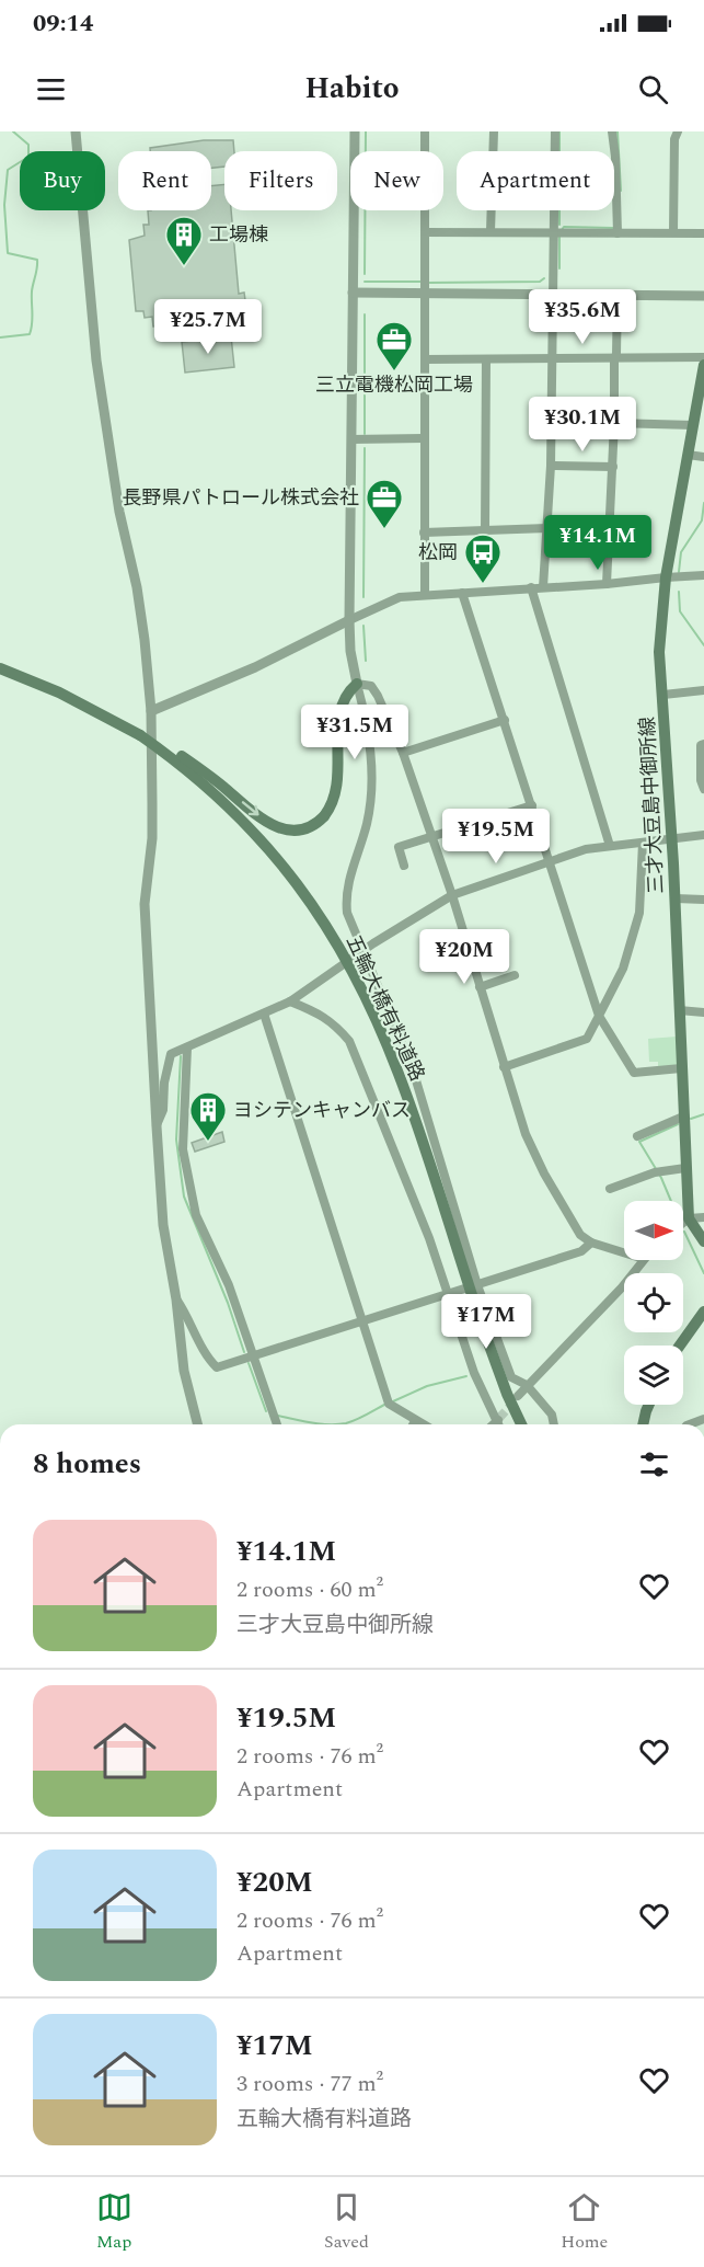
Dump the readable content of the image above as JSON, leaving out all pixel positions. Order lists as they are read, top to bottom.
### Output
{
  "streets": {
    "main road": ["三才大豆島中御所線", "五輪大橋有料道路"]
  },
  "places": {
    "building": ["工場棟", "ヨシテンキャンバス"],
    "office": ["三立電機松岡工場", "長野県パトロール株式会社"],
    "bus stop": ["松岡"]
  },
  "north": "right",
  "page": {
    "status": "09:14",
    "header": "Habito",
    "chip": [
      "Buy",
      "Rent",
      "Filters",
      "New",
      "Apartment"
    ],
    "price": [
      "¥35.6M",
      "¥25.7M",
      "¥30.1M",
      "¥14.1M",
      "¥31.5M",
      "¥19.5M",
      "¥20M",
      "¥17M"
    ],
    "heading": "8 homes",
    "list": [
      {
        "name": "¥14.1M",
        "note": "2 rooms · 60 m² · 三才大豆島中御所線"
      },
      {
        "name": "¥19.5M",
        "note": "2 rooms · 76 m² · Apartment"
      },
      {
        "name": "¥20M",
        "note": "2 rooms · 76 m² · Apartment"
      },
      {
        "name": "¥17M",
        "note": "3 rooms · 77 m² · 五輪大橋有料道路"
      }
    ],
    "tabs": ["Map", "Saved", "Home"]
  }
}
